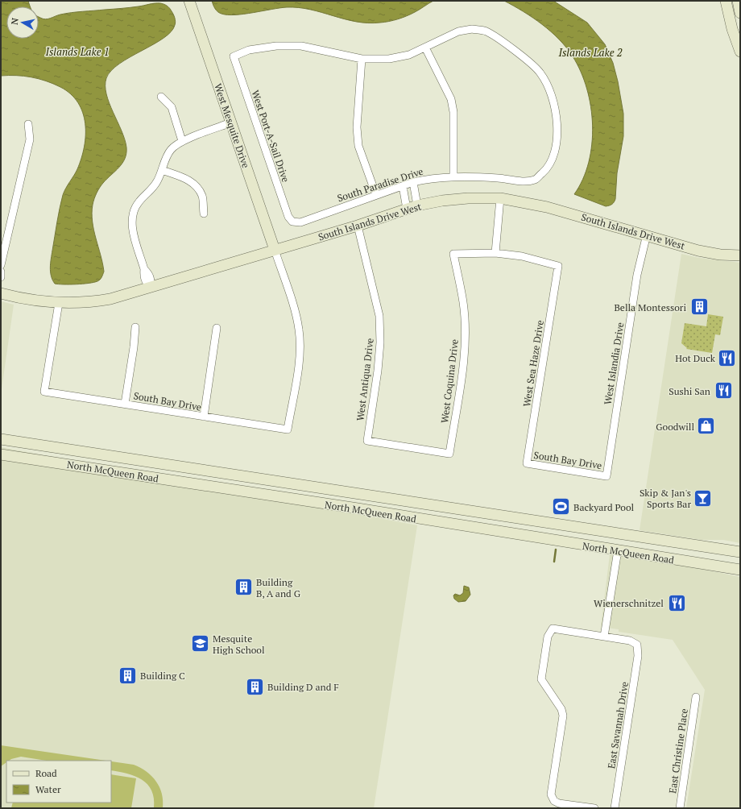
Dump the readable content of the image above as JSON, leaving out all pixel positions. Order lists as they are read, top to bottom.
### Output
{
  "streets": {
    "main road": ["West Mesquite Drive", "South Islands Drive West", "North McQueen Road"],
    "street": [
      "West Port-A-Sail Drive",
      "South Paradise Drive",
      "West Sea Haze Drive",
      "West Islandia Drive",
      "West Antiqua Drive",
      "West Coquina Drive",
      "South Bay Drive",
      "East Savannah Drive",
      "East Christine Place"
    ]
  },
  "crossings": [
    ["West Mesquite Drive", "South Islands Drive West"],
    ["West Mesquite Drive", "South Bay Drive"],
    ["West Port-A-Sail Drive", "South Paradise Drive"],
    ["South Islands Drive West", "West Islandia Drive"],
    ["South Islands Drive West", "West Antiqua Drive"],
    ["South Islands Drive West", "South Bay Drive"],
    ["West Sea Haze Drive", "West Coquina Drive"],
    ["West Sea Haze Drive", "South Bay Drive"],
    ["West Islandia Drive", "South Bay Drive"],
    ["West Antiqua Drive", "West Coquina Drive"]
  ],
  "water": ["Islands Lake 1", "Islands Lake 2"],
  "places": {
    "building": [
      "Bella Montessori",
      "Building B, A and G",
      "Building C",
      "Building D and F"
    ],
    "restaurant": ["Hot Duck", "Sushi San", "Wienerschnitzel"],
    "shop": ["Goodwill"],
    "bar": ["Skip & Jan's Sports Bar"],
    "sports": ["Backyard Pool"],
    "school or university": ["Mesquite High School"]
  },
  "legend": ["Road", "Water"],
  "north": "left"
}
